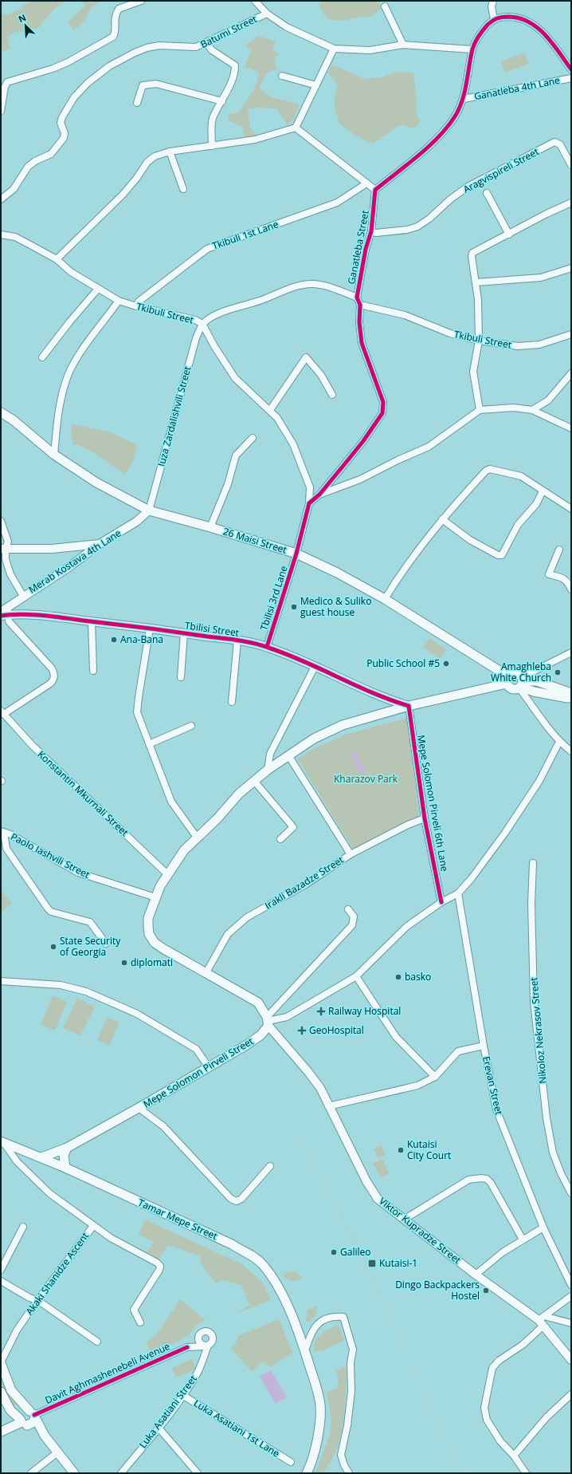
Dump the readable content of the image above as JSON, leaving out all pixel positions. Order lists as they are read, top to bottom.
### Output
{
  "streets": {
    "main road": ["26 Maisi Street", "Mepe Solomon Pirveli Street", "Tamar Mepe Street"],
    "street": [
      "Batumi Street",
      "Ganatleba 4th Lane",
      "Aragvispireli Street",
      "Tkibuli 1st Lane",
      "Ganatleba Street",
      "Tkibuli Street",
      "Iuza Zardalishvili Street",
      "Merab Kostava 4th Lane",
      "Tbilisi 3rd Lane",
      "Tbilisi Street",
      "Konstantin Mkurnali Street",
      "Mepe Solomon Pirveli 6th Lane",
      "Paolo Iashvili Street",
      "Irakli Bazadze Street",
      "Nikoloz Nekrasov Street",
      "Erevan Street",
      "Viktor Kupradze Street",
      "Akaki Shanidze Ascent",
      "Davit Aghmashenebeli Avenue",
      "Luka Asatiani Street",
      "Luka Asatiani 1st Lane"
    ]
  },
  "crossings": [
    ["Aragvispireli Street", "Ganatleba Street"],
    ["Tkibuli 1st Lane", "Tkibuli Street"],
    ["Ganatleba Street", "Tkibuli Street"],
    ["Tkibuli Street", "Iuza Zardalishvili Street"],
    ["Iuza Zardalishvili Street", "26 Maisi Street"],
    ["Iuza Zardalishvili Street", "Merab Kostava 4th Lane"],
    ["26 Maisi Street", "Merab Kostava 4th Lane"],
    ["26 Maisi Street", "Tbilisi 3rd Lane"],
    ["Merab Kostava 4th Lane", "Tbilisi Street"],
    ["Tbilisi 3rd Lane", "Tbilisi Street"],
    ["Tbilisi Street", "Mepe Solomon Pirveli 6th Lane"],
    ["Mepe Solomon Pirveli 6th Lane", "Irakli Bazadze Street"],
    ["Mepe Solomon Pirveli Street", "Tamar Mepe Street"],
    ["Mepe Solomon Pirveli Street", "Viktor Kupradze Street"],
    ["Tamar Mepe Street", "Akaki Shanidze Ascent"],
    ["Davit Aghmashenebeli Avenue", "Luka Asatiani Street"],
    ["Luka Asatiani Street", "Luka Asatiani 1st Lane"]
  ],
  "parks": ["Kharazov Park"],
  "places": {
    "other": [
      "Medico & Suliko guest house",
      "Ana-Bana",
      "Public School #5",
      "Amaghleba White Church",
      "State Security of Georgia",
      "diplomati",
      "basko",
      "Kutaisi City Court",
      "Galileo",
      "Dingo Backpackers Hostel"
    ],
    "health": ["Railway Hospital", "GeoHospital"],
    "transit": ["Kutaisi-1"]
  },
  "north": "top left"
}
